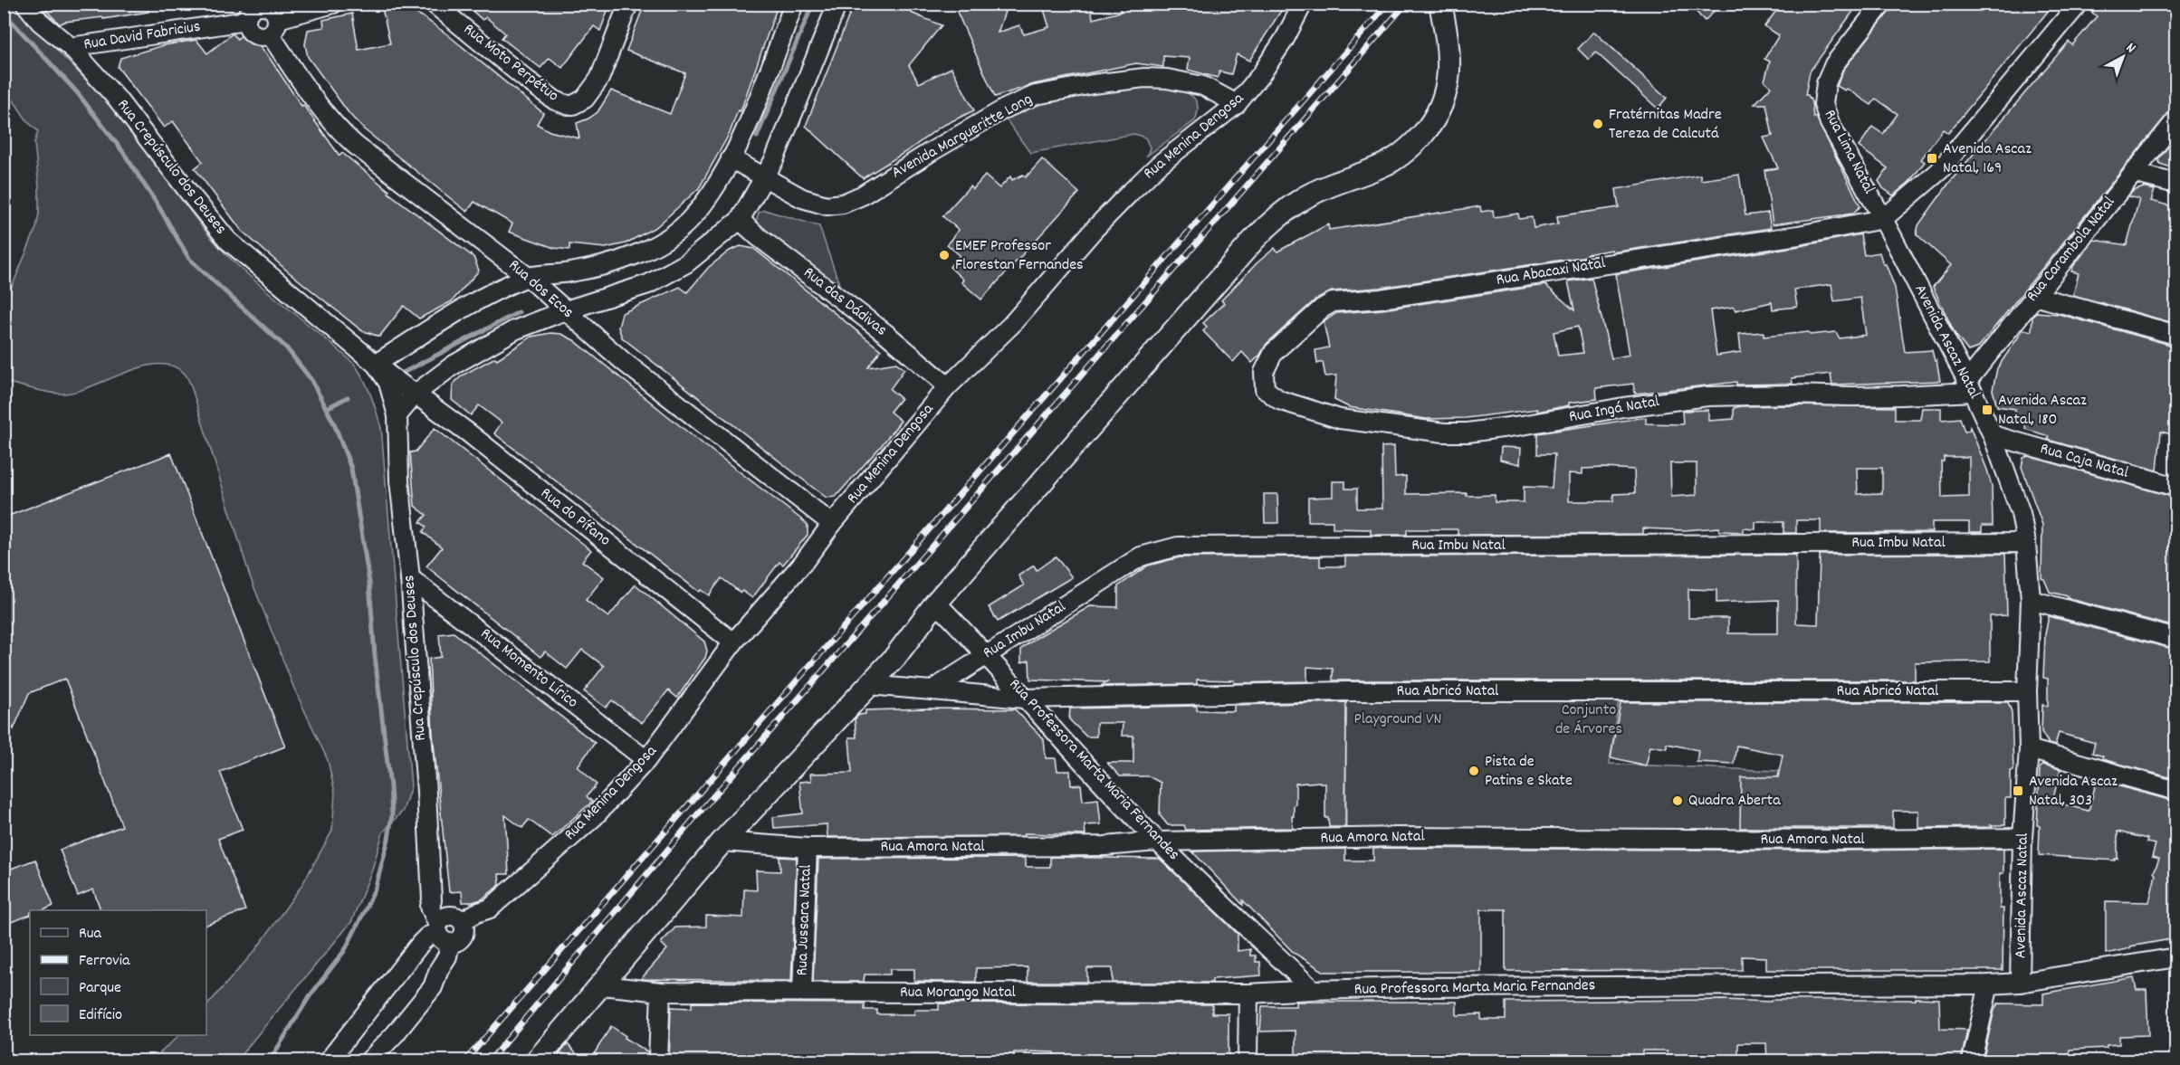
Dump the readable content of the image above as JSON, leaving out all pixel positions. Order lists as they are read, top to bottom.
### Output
{
  "streets": {
    "street": [
      "Rua David Fabricius",
      "Rua Moto Perpétuo",
      "Avenida Margueritte Long",
      "Rua Menina Dengosa",
      "Rua Lima Natal",
      "Rua Crepúsculo dos Deuses",
      "Rua Carambola Natal",
      "Rua Abacaxi Natal",
      "Rua dos Ecos",
      "Rua das Dádivas",
      "Avenida Ascaz Natal",
      "Rua Ingá Natal",
      "Rua Caja Natal",
      "Rua do Pífano",
      "Rua Imbu Natal",
      "Rua Momento Lírico",
      "Rua Abricó Natal",
      "Rua Professora Marta Maria Fernandes",
      "Rua Amora Natal",
      "Rua Jussara Natal",
      "Rua Morango Natal"
    ]
  },
  "crossings": [
    ["Rua David Fabricius", "Rua Crepúsculo dos Deuses"],
    ["Rua David Fabricius", "Rua dos Ecos"],
    ["Avenida Margueritte Long", "Rua Menina Dengosa"],
    ["Rua Menina Dengosa", "Rua Crepúsculo dos Deuses"],
    ["Rua Menina Dengosa", "Rua dos Ecos"],
    ["Rua Menina Dengosa", "Rua das Dádivas"],
    ["Rua Menina Dengosa", "Rua do Pífano"],
    ["Rua Menina Dengosa", "Rua Momento Lírico"],
    ["Rua Lima Natal", "Rua Abacaxi Natal"],
    ["Rua Lima Natal", "Avenida Ascaz Natal"],
    ["Rua Crepúsculo dos Deuses", "Rua do Pífano"],
    ["Rua Crepúsculo dos Deuses", "Rua Momento Lírico"],
    ["Rua Carambola Natal", "Avenida Ascaz Natal"],
    ["Rua Carambola Natal", "Rua Ingá Natal"],
    ["Rua Abacaxi Natal", "Avenida Ascaz Natal"],
    ["Rua Abacaxi Natal", "Rua Ingá Natal"],
    ["Avenida Ascaz Natal", "Rua Ingá Natal"],
    ["Avenida Ascaz Natal", "Rua Caja Natal"],
    ["Avenida Ascaz Natal", "Rua Imbu Natal"],
    ["Avenida Ascaz Natal", "Rua Abricó Natal"],
    ["Avenida Ascaz Natal", "Rua Professora Marta Maria Fernandes"],
    ["Avenida Ascaz Natal", "Rua Amora Natal"],
    ["Rua Imbu Natal", "Rua Abricó Natal"],
    ["Rua Imbu Natal", "Rua Professora Marta Maria Fernandes"],
    ["Rua Abricó Natal", "Rua Professora Marta Maria Fernandes"],
    ["Rua Professora Marta Maria Fernandes", "Rua Amora Natal"],
    ["Rua Professora Marta Maria Fernandes", "Rua Morango Natal"],
    ["Rua Amora Natal", "Rua Jussara Natal"],
    ["Rua Jussara Natal", "Rua Morango Natal"]
  ],
  "parks": ["Conjunto de Árvores", "Playground VN"],
  "places": {
    "other": [
      "Fratérnitas Madre Tereza de Calcutá",
      "EMEF Professor Florestan Fernandes",
      "Pista de Patins e Skate",
      "Quadra Aberta"
    ],
    "transit": ["Avenida Ascaz Natal, 169", "Avenida Ascaz Natal, 180", "Avenida Ascaz Natal, 303"]
  },
  "legend": [
    "Rua",
    "Ferrovia",
    "Parque",
    "Edifício"
  ],
  "north": "top right"
}
